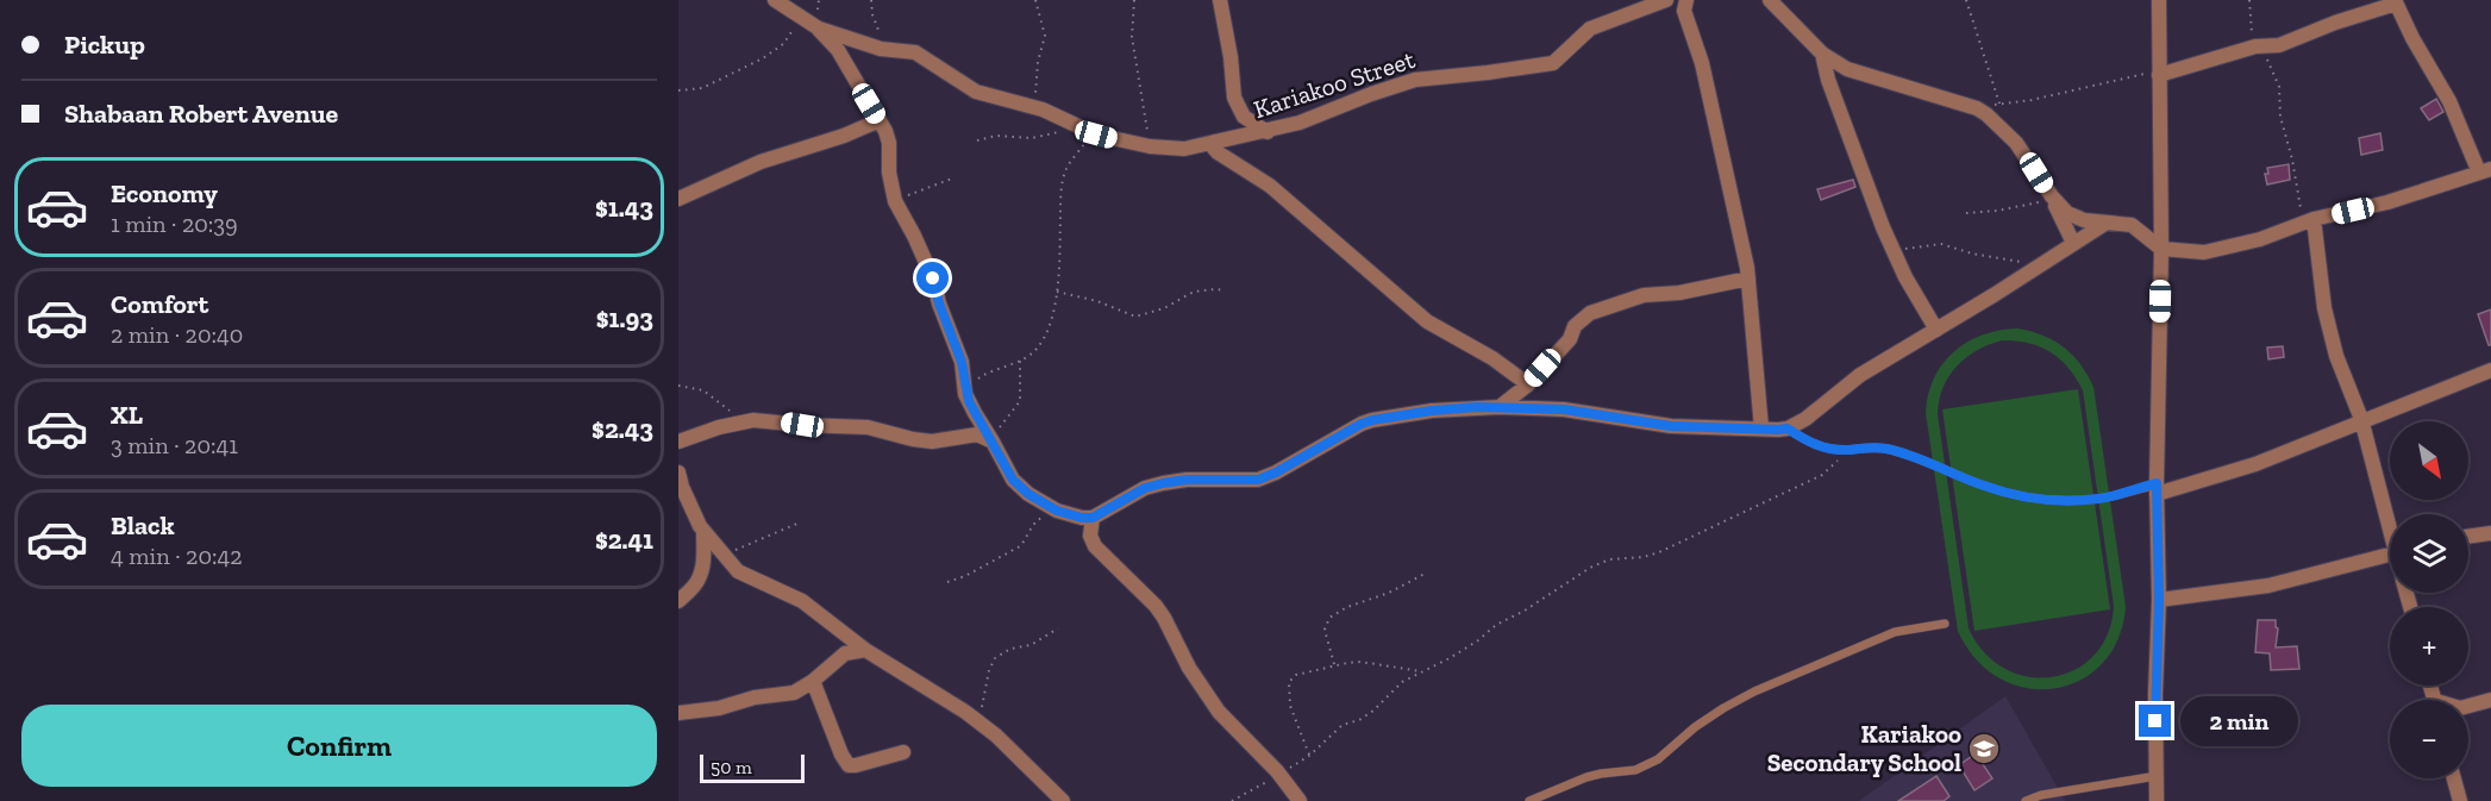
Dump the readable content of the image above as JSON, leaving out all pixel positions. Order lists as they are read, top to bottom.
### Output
{
  "streets": {
    "street": ["Kariakoo Street"]
  },
  "places": {
    "school or university": ["Kariakoo Secondary School"]
  },
  "scale_bar": "50 m",
  "north": "bottom right",
  "page": {
    "banner": ["Pickup", "Shabaan Robert Avenue"],
    "list": [
      {
        "name": "Economy",
        "note": "1 min · 20:39",
        "value": "$1.43"
      },
      {
        "name": "Comfort",
        "note": "2 min · 20:40",
        "value": "$1.93"
      },
      {
        "name": "XL",
        "note": "3 min · 20:41",
        "value": "$2.43"
      },
      {
        "name": "Black",
        "note": "4 min · 20:42",
        "value": "$2.41"
      }
    ],
    "map_buttons": ["+", "−"],
    "buttons": "Confirm",
    "bubble": "2 min",
    "scale": "50 m"
  }
}
